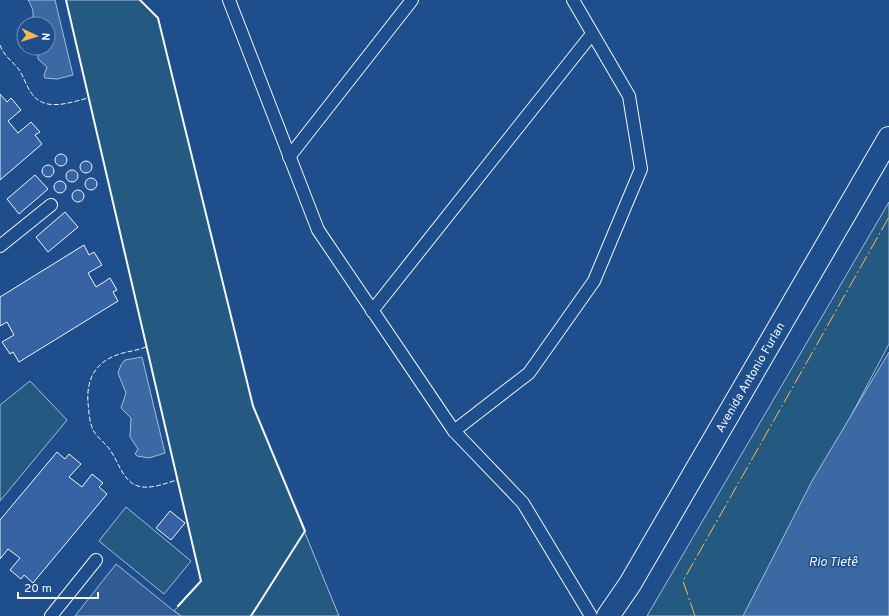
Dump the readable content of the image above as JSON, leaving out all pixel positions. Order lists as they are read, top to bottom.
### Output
{
  "streets": {
    "main road": ["Avenida Antonio Furlan"]
  },
  "water": ["Rio Tietê"],
  "scale_bar": "20 m",
  "north": "right"
}
